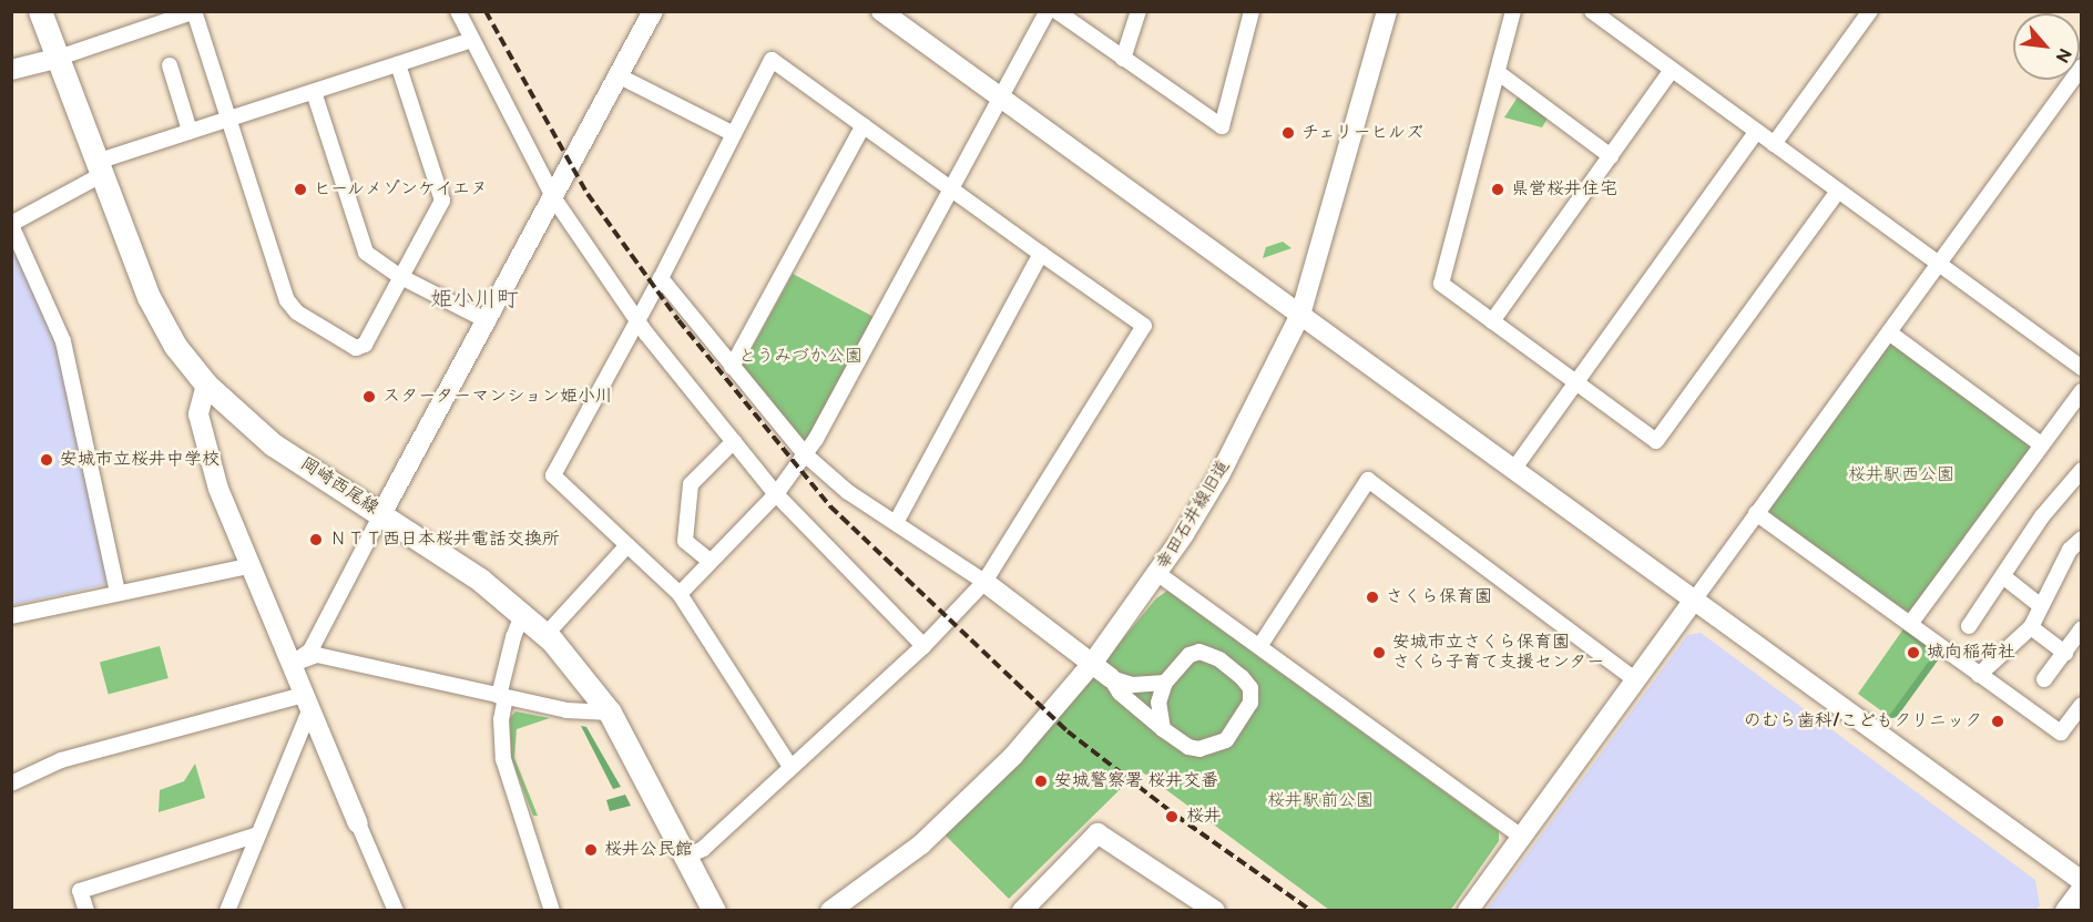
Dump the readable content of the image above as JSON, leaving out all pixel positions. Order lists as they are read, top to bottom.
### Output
{
  "streets": {
    "main road": ["岡崎西尾線"],
    "street": ["幸田石井線旧道"]
  },
  "districts": ["姫小川町"],
  "parks": ["とうみづか公園", "桜井駅西公園", "桜井駅前公園"],
  "places": [
    "チェリーヒルズ",
    "ヒールメゾンケイエヌ",
    "県営桜井住宅",
    "スターターマンション姫小川",
    "安城市立桜井中学校",
    "ＮＴＴ西日本桜井電話交換所",
    "さくら保育園",
    "安城市立さくら保育園 さくら子育て支援センター",
    "城向稲荷社",
    "のむら歯科/こどもクリニック",
    "安城警察署 桜井交番",
    "桜井",
    "桜井公民館"
  ],
  "north": "bottom right"
}
